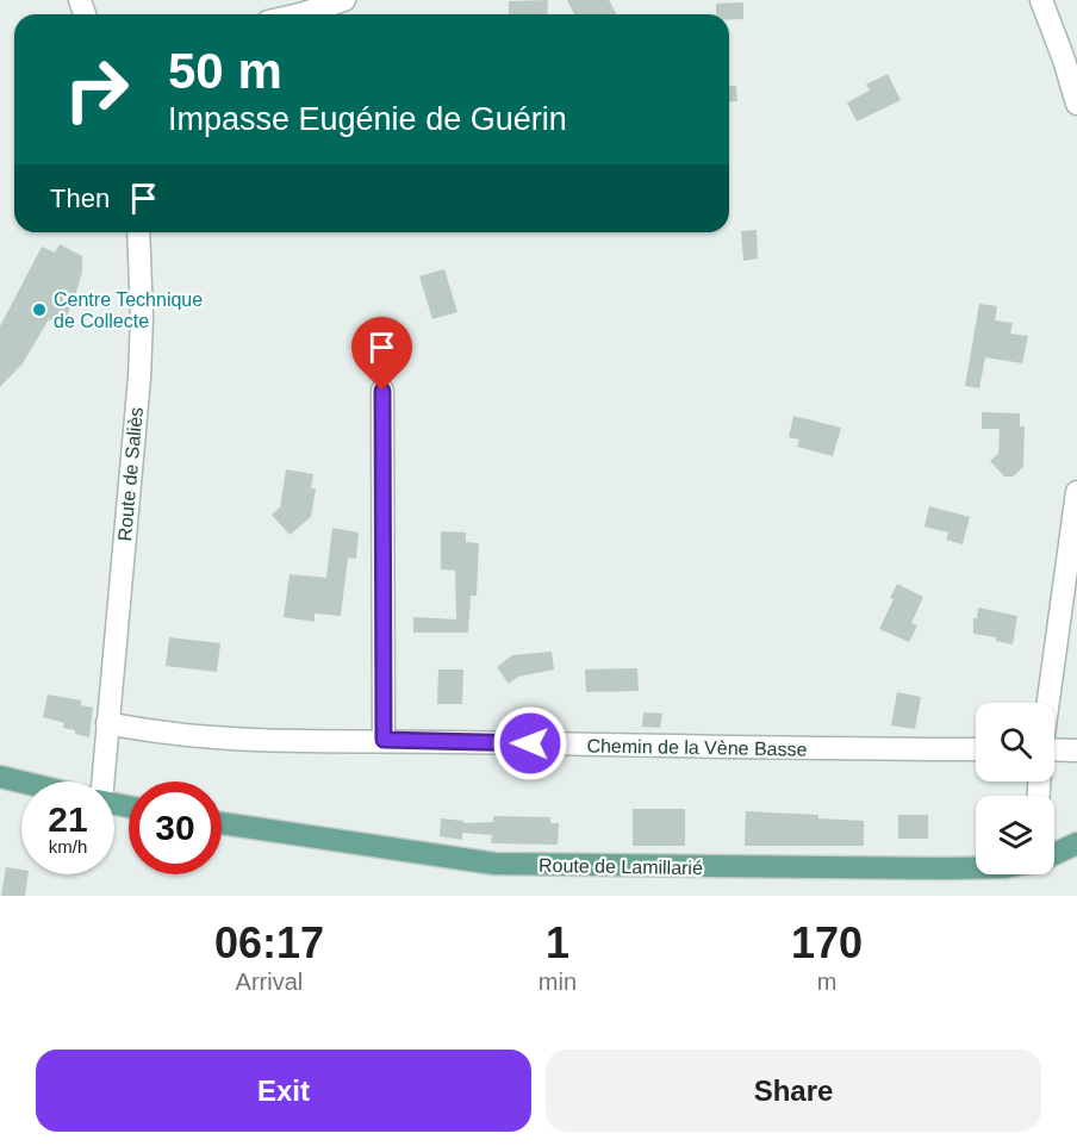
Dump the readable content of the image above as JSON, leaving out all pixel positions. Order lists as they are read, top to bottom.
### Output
{
  "streets": {
    "main road": ["Route de Lamillarié"],
    "street": ["Route de Saliès", "Chemin de la Vène Basse"]
  },
  "crossings": [
    ["Route de Saliès", "Chemin de la Vène Basse"]
  ],
  "places": ["Centre Technique de Collecte"],
  "page": {
    "turn": ["50 m", "Impasse Eugénie de Guérin"],
    "then": "Then",
    "speed": "21 km/h",
    "limit": "30",
    "eta": [
      "06:17",
      "Arrival",
      "1",
      "min",
      "170",
      "m"
    ],
    "buttons": ["Exit", "Share"]
  }
}
